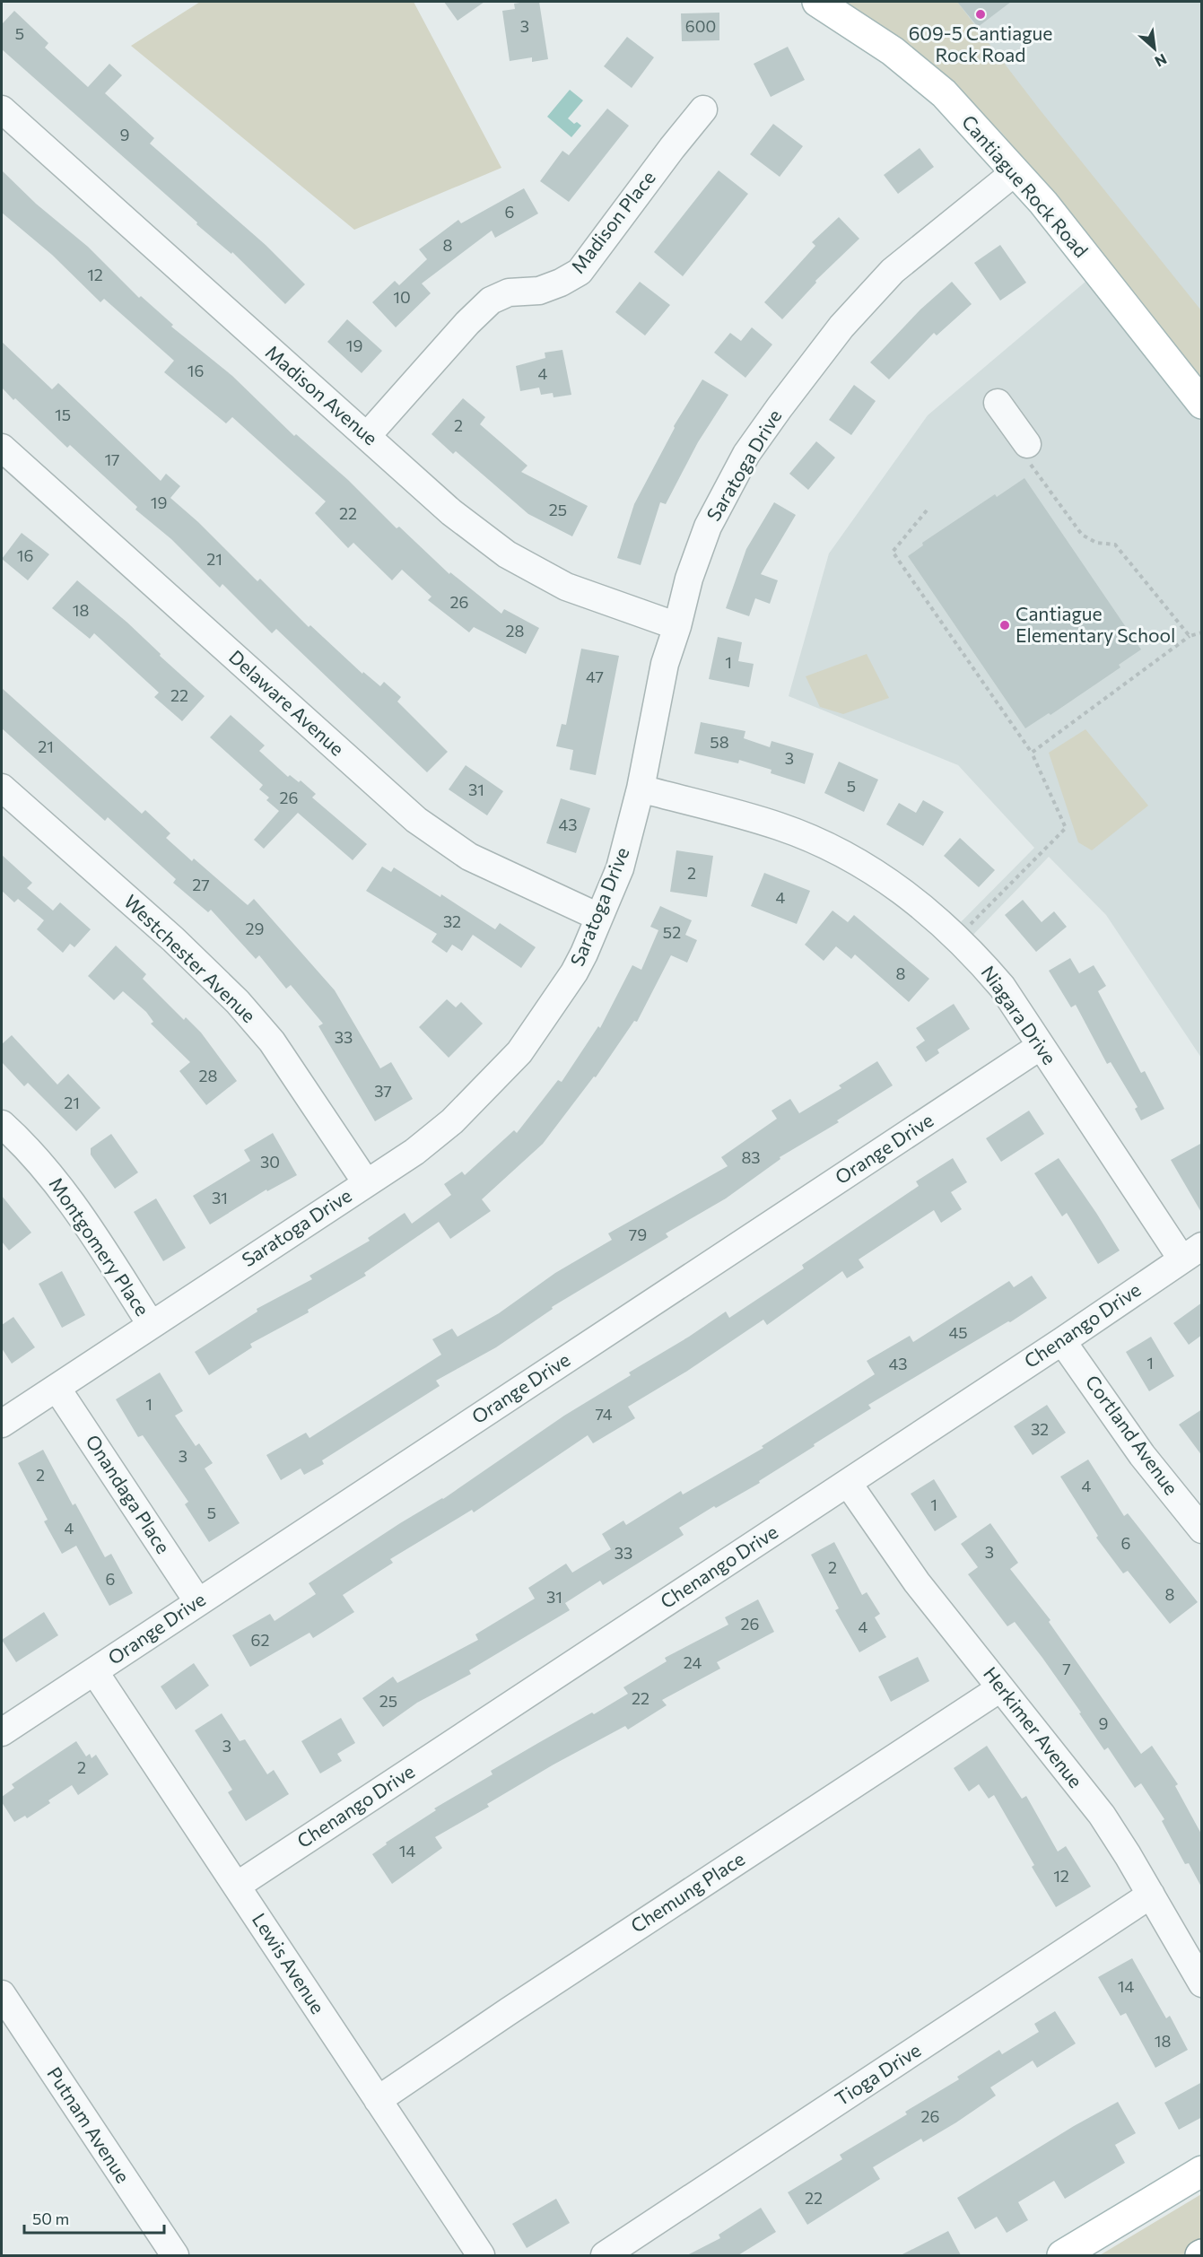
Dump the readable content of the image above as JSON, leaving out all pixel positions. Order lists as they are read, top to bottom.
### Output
{
  "streets": {
    "main road": ["Cantiague Rock Road"],
    "street": [
      "Madison Place",
      "Madison Avenue",
      "Saratoga Drive",
      "Delaware Avenue",
      "Westchester Avenue",
      "Niagara Drive",
      "Orange Drive",
      "Montgomery Place",
      "Chenango Drive",
      "Cortland Avenue",
      "Onandaga Place",
      "Herkimer Avenue",
      "Chemung Place",
      "Lewis Avenue",
      "Tioga Drive",
      "Putnam Avenue"
    ]
  },
  "crossings": [
    ["Cantiague Rock Road", "Saratoga Drive"],
    ["Madison Place", "Madison Avenue"],
    ["Madison Avenue", "Saratoga Drive"],
    ["Saratoga Drive", "Delaware Avenue"],
    ["Saratoga Drive", "Westchester Avenue"],
    ["Saratoga Drive", "Niagara Drive"],
    ["Saratoga Drive", "Montgomery Place"],
    ["Saratoga Drive", "Onandaga Place"],
    ["Niagara Drive", "Orange Drive"],
    ["Niagara Drive", "Chenango Drive"],
    ["Orange Drive", "Onandaga Place"],
    ["Orange Drive", "Lewis Avenue"],
    ["Chenango Drive", "Cortland Avenue"],
    ["Chenango Drive", "Herkimer Avenue"],
    ["Chenango Drive", "Lewis Avenue"],
    ["Herkimer Avenue", "Chemung Place"],
    ["Herkimer Avenue", "Tioga Drive"],
    ["Chemung Place", "Lewis Avenue"]
  ],
  "places": ["609-5 Cantiague Rock Road", "Cantiague Elementary School"],
  "house_numbers": [
    "3",
    "600",
    "5",
    "9",
    "6",
    "8",
    "12",
    "10",
    "19",
    "16",
    "4",
    "15",
    "2",
    "17",
    "19",
    "25",
    "22",
    "16",
    "21",
    "26",
    "18",
    "28",
    "1",
    "47",
    "22",
    "58",
    "21",
    "3",
    "5",
    "31",
    "26",
    "43",
    "2",
    "27",
    "4",
    "32",
    "29",
    "52",
    "8",
    "33",
    "28",
    "37",
    "21",
    "83",
    "30",
    "31",
    "79",
    "45",
    "1",
    "43",
    "1",
    "74",
    "32",
    "3",
    "2",
    "4",
    "1",
    "5",
    "4",
    "6",
    "3",
    "33",
    "2",
    "6",
    "8",
    "31",
    "26",
    "4",
    "62",
    "24",
    "7",
    "22",
    "25",
    "9",
    "3",
    "2",
    "14",
    "12",
    "14",
    "18",
    "26",
    "22"
  ],
  "scale_bar": "50 m",
  "north": "bottom right"
}
